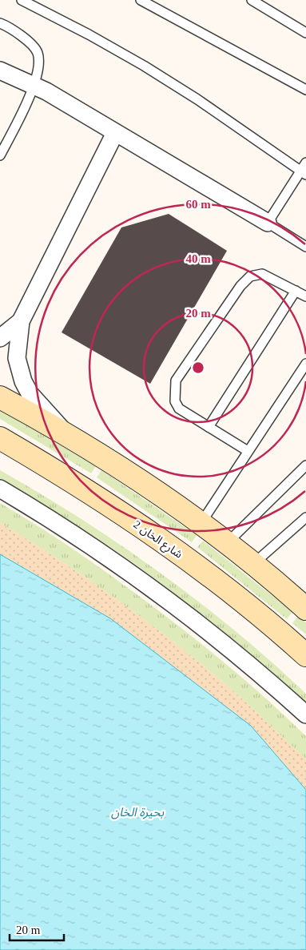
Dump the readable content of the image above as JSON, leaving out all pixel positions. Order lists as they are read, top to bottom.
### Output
{
  "streets": {
    "main road": ["شارع الخان 2"]
  },
  "water": ["بحيرة الخان"],
  "scale_bar": "20 m",
  "rings": ["60 m", "40 m", "20 m"]
}
